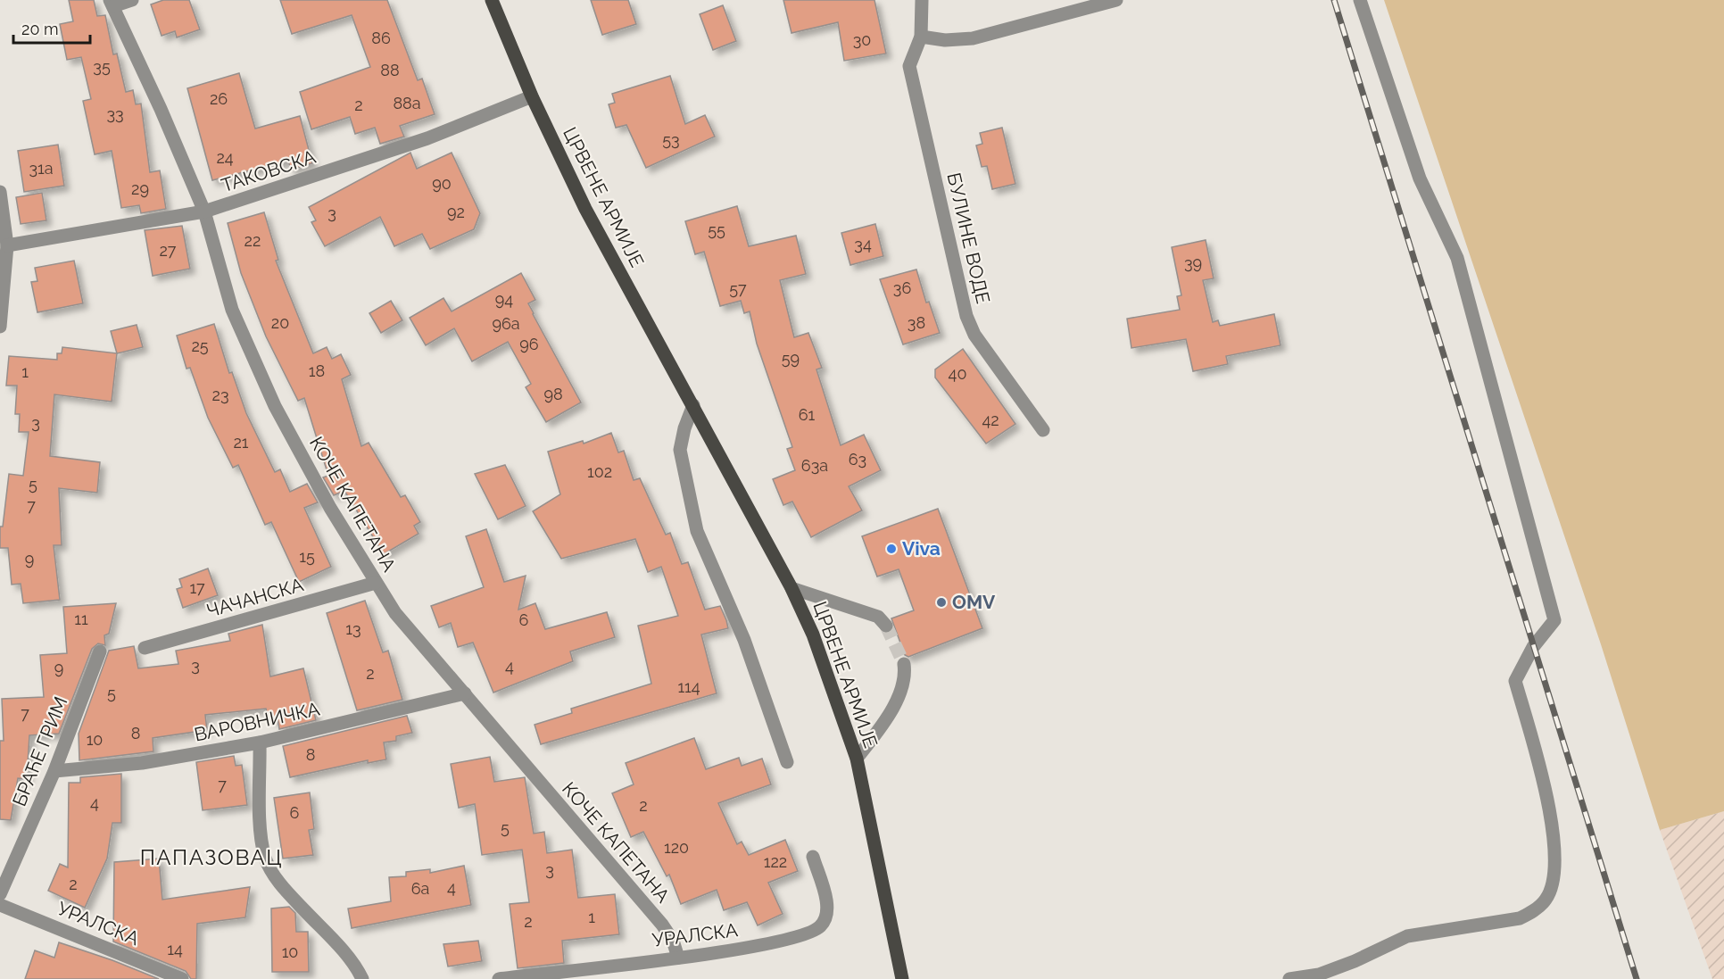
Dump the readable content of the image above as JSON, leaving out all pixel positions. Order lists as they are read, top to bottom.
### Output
{
  "streets": {
    "main road": ["ЦРВЕНЕ АРМИЈЕ"],
    "street": [
      "ТАКОВСКА",
      "БУЛИНЕ ВОДЕ",
      "КОЧЕ КАПЕТАНА",
      "ЧАЧАНСКА",
      "ВАРОВНИЧКА",
      "БРАЋЕ ГРИМ",
      "УРАЛСКА"
    ]
  },
  "crossings": [
    ["ТАКОВСКА", "ЦРВЕНЕ АРМИЈЕ"],
    ["ТАКОВСКА", "КОЧЕ КАПЕТАНА"],
    ["КОЧЕ КАПЕТАНА", "ЧАЧАНСКА"],
    ["КОЧЕ КАПЕТАНА", "ВАРОВНИЧКА"],
    ["КОЧЕ КАПЕТАНА", "УРАЛСКА"],
    ["ВАРОВНИЧКА", "БРАЋЕ ГРИМ"]
  ],
  "districts": ["ПАПАЗОВАЦ"],
  "places": ["Viva", "OMV"],
  "house_numbers": [
    "86",
    "30",
    "35",
    "88",
    "26",
    "88a",
    "2",
    "33",
    "53",
    "24",
    "31a",
    "90",
    "29",
    "92",
    "3",
    "55",
    "22",
    "34",
    "27",
    "39",
    "36",
    "57",
    "94",
    "20",
    "38",
    "96a",
    "96",
    "25",
    "59",
    "18",
    "1",
    "40",
    "98",
    "23",
    "61",
    "42",
    "3",
    "21",
    "63",
    "63a",
    "102",
    "5",
    "7",
    "15",
    "9",
    "17",
    "11",
    "6",
    "13",
    "3",
    "4",
    "9",
    "2",
    "114",
    "5",
    "7",
    "8",
    "10",
    "8",
    "7",
    "4",
    "2",
    "6",
    "5",
    "120",
    "122",
    "3",
    "2",
    "4",
    "6a",
    "1",
    "2",
    "14",
    "10"
  ],
  "scale_bar": "20 m"
}
